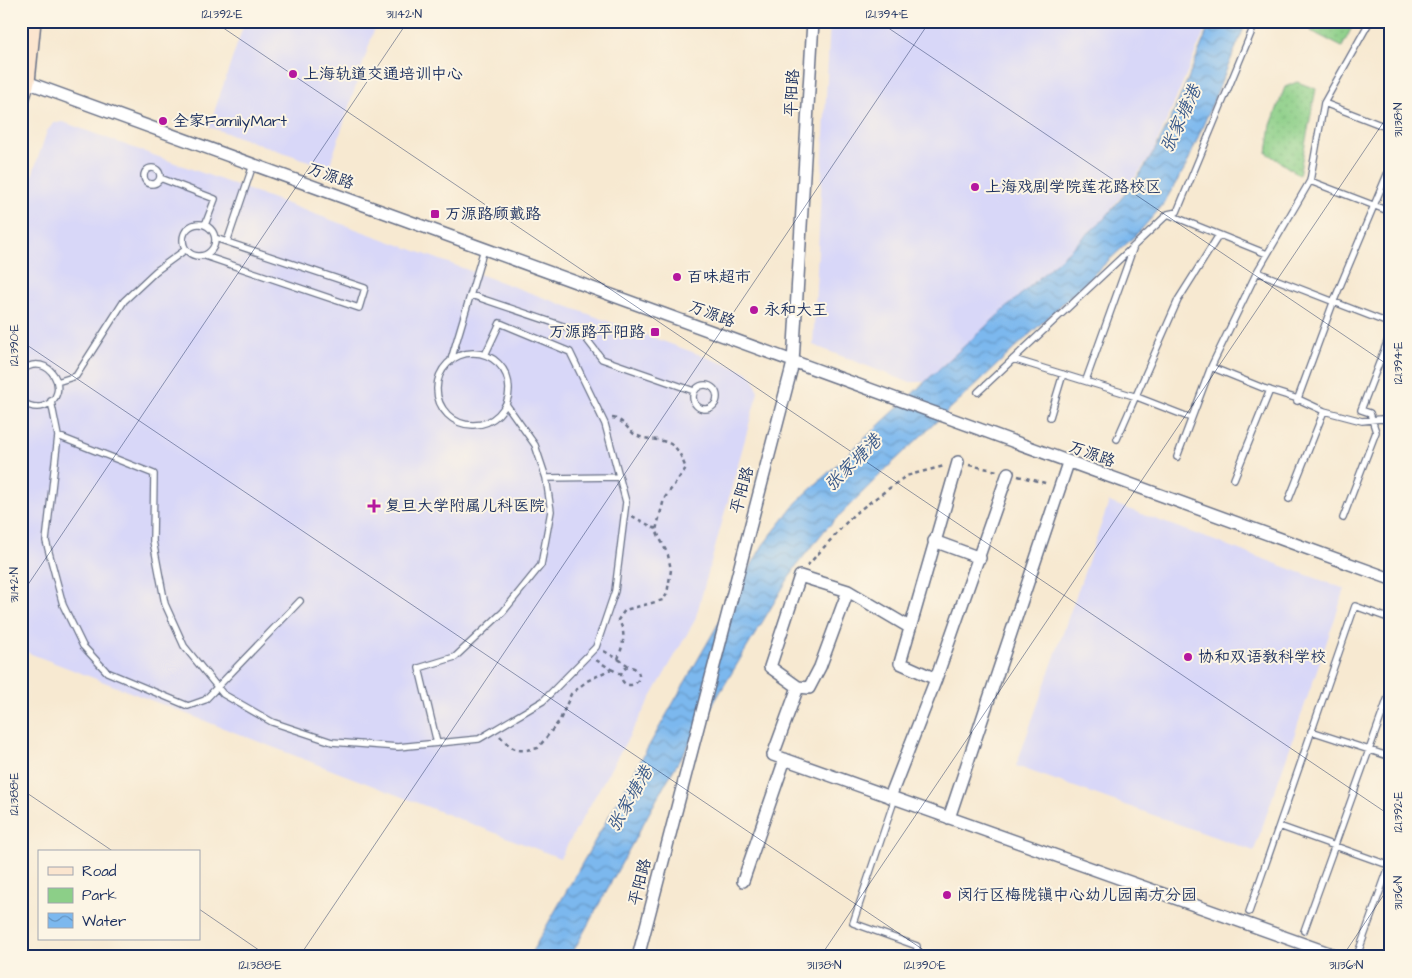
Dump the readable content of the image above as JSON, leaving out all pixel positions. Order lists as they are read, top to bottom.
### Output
{
  "streets": {
    "street": ["平阳路", "万源路"]
  },
  "crossings": [
    ["平阳路", "万源路"]
  ],
  "water": ["张家塘港"],
  "places": {
    "other": [
      "上海轨道交通培训中心",
      "全家FamilyMart",
      "上海戏剧学院莲花路校区",
      "百味超市",
      "永和大王",
      "协和双语教科学校",
      "闵行区梅陇镇中心幼儿园南方分园"
    ],
    "transit": ["万源路顾戴路", "万源路平阳路"],
    "health": ["复旦大学附属儿科医院"]
  },
  "legend": ["Road", "Park", "Water"],
  "coordinates": [
    "121.392°E",
    "31.142°N",
    "121.394°E",
    "31.138°N",
    "121.390°E",
    "121.388°E",
    "31.136°N"
  ]
}
